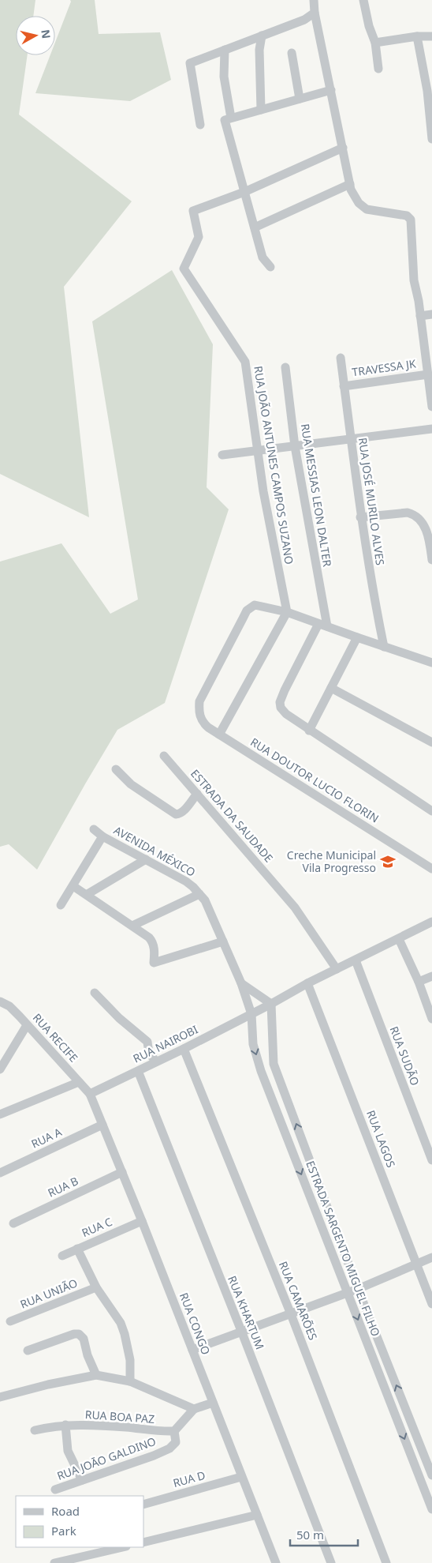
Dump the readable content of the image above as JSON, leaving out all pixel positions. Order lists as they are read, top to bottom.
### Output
{
  "streets": {
    "street": [
      "TRAVESSA JK",
      "RUA JOÃO ANTUNES CAMPOS SUZANO",
      "RUA MESSIAS LEON DALTER",
      "RUA JOSÉ MURILO ALVES",
      "RUA DOUTOR LUCIO FLORIN",
      "ESTRADA DA SAUDADE",
      "AVENIDA MÉXICO",
      "RUA RECIFE",
      "RUA NAIROBI",
      "RUA SUDÃO",
      "RUA A",
      "RUA LAGOS",
      "RUA B",
      "RUA C",
      "ESTRADA SARGENTO MIGUEL FILHO",
      "RUA UNIÃO",
      "RUA CAMARÕES",
      "RUA KHARTUM",
      "RUA CONGO",
      "RUA BOA PAZ",
      "RUA JOĀO GALDINO",
      "RUA D"
    ]
  },
  "crossings": [
    ["TRAVESSA JK", "RUA JOSÉ MURILO ALVES"],
    ["RUA JOÃO ANTUNES CAMPOS SUZANO", "RUA DOUTOR LUCIO FLORIN"],
    ["AVENIDA MÉXICO", "RUA NAIROBI"],
    ["AVENIDA MÉXICO", "ESTRADA SARGENTO MIGUEL FILHO"],
    ["RUA RECIFE", "RUA NAIROBI"],
    ["RUA RECIFE", "RUA CONGO"],
    ["RUA NAIROBI", "ESTRADA SARGENTO MIGUEL FILHO"],
    ["RUA NAIROBI", "RUA CAMARÕES"],
    ["RUA NAIROBI", "RUA KHARTUM"],
    ["RUA NAIROBI", "RUA CONGO"],
    ["RUA A", "RUA CONGO"],
    ["RUA B", "RUA CONGO"],
    ["RUA C", "RUA CONGO"],
    ["RUA CONGO", "RUA D"],
    ["RUA BOA PAZ", "RUA JOĀO GALDINO"]
  ],
  "places": {
    "school or university": ["Creche Municipal Vila Progresso"]
  },
  "legend": ["Road", "Park"],
  "scale_bar": "50 m",
  "north": "right"
}
